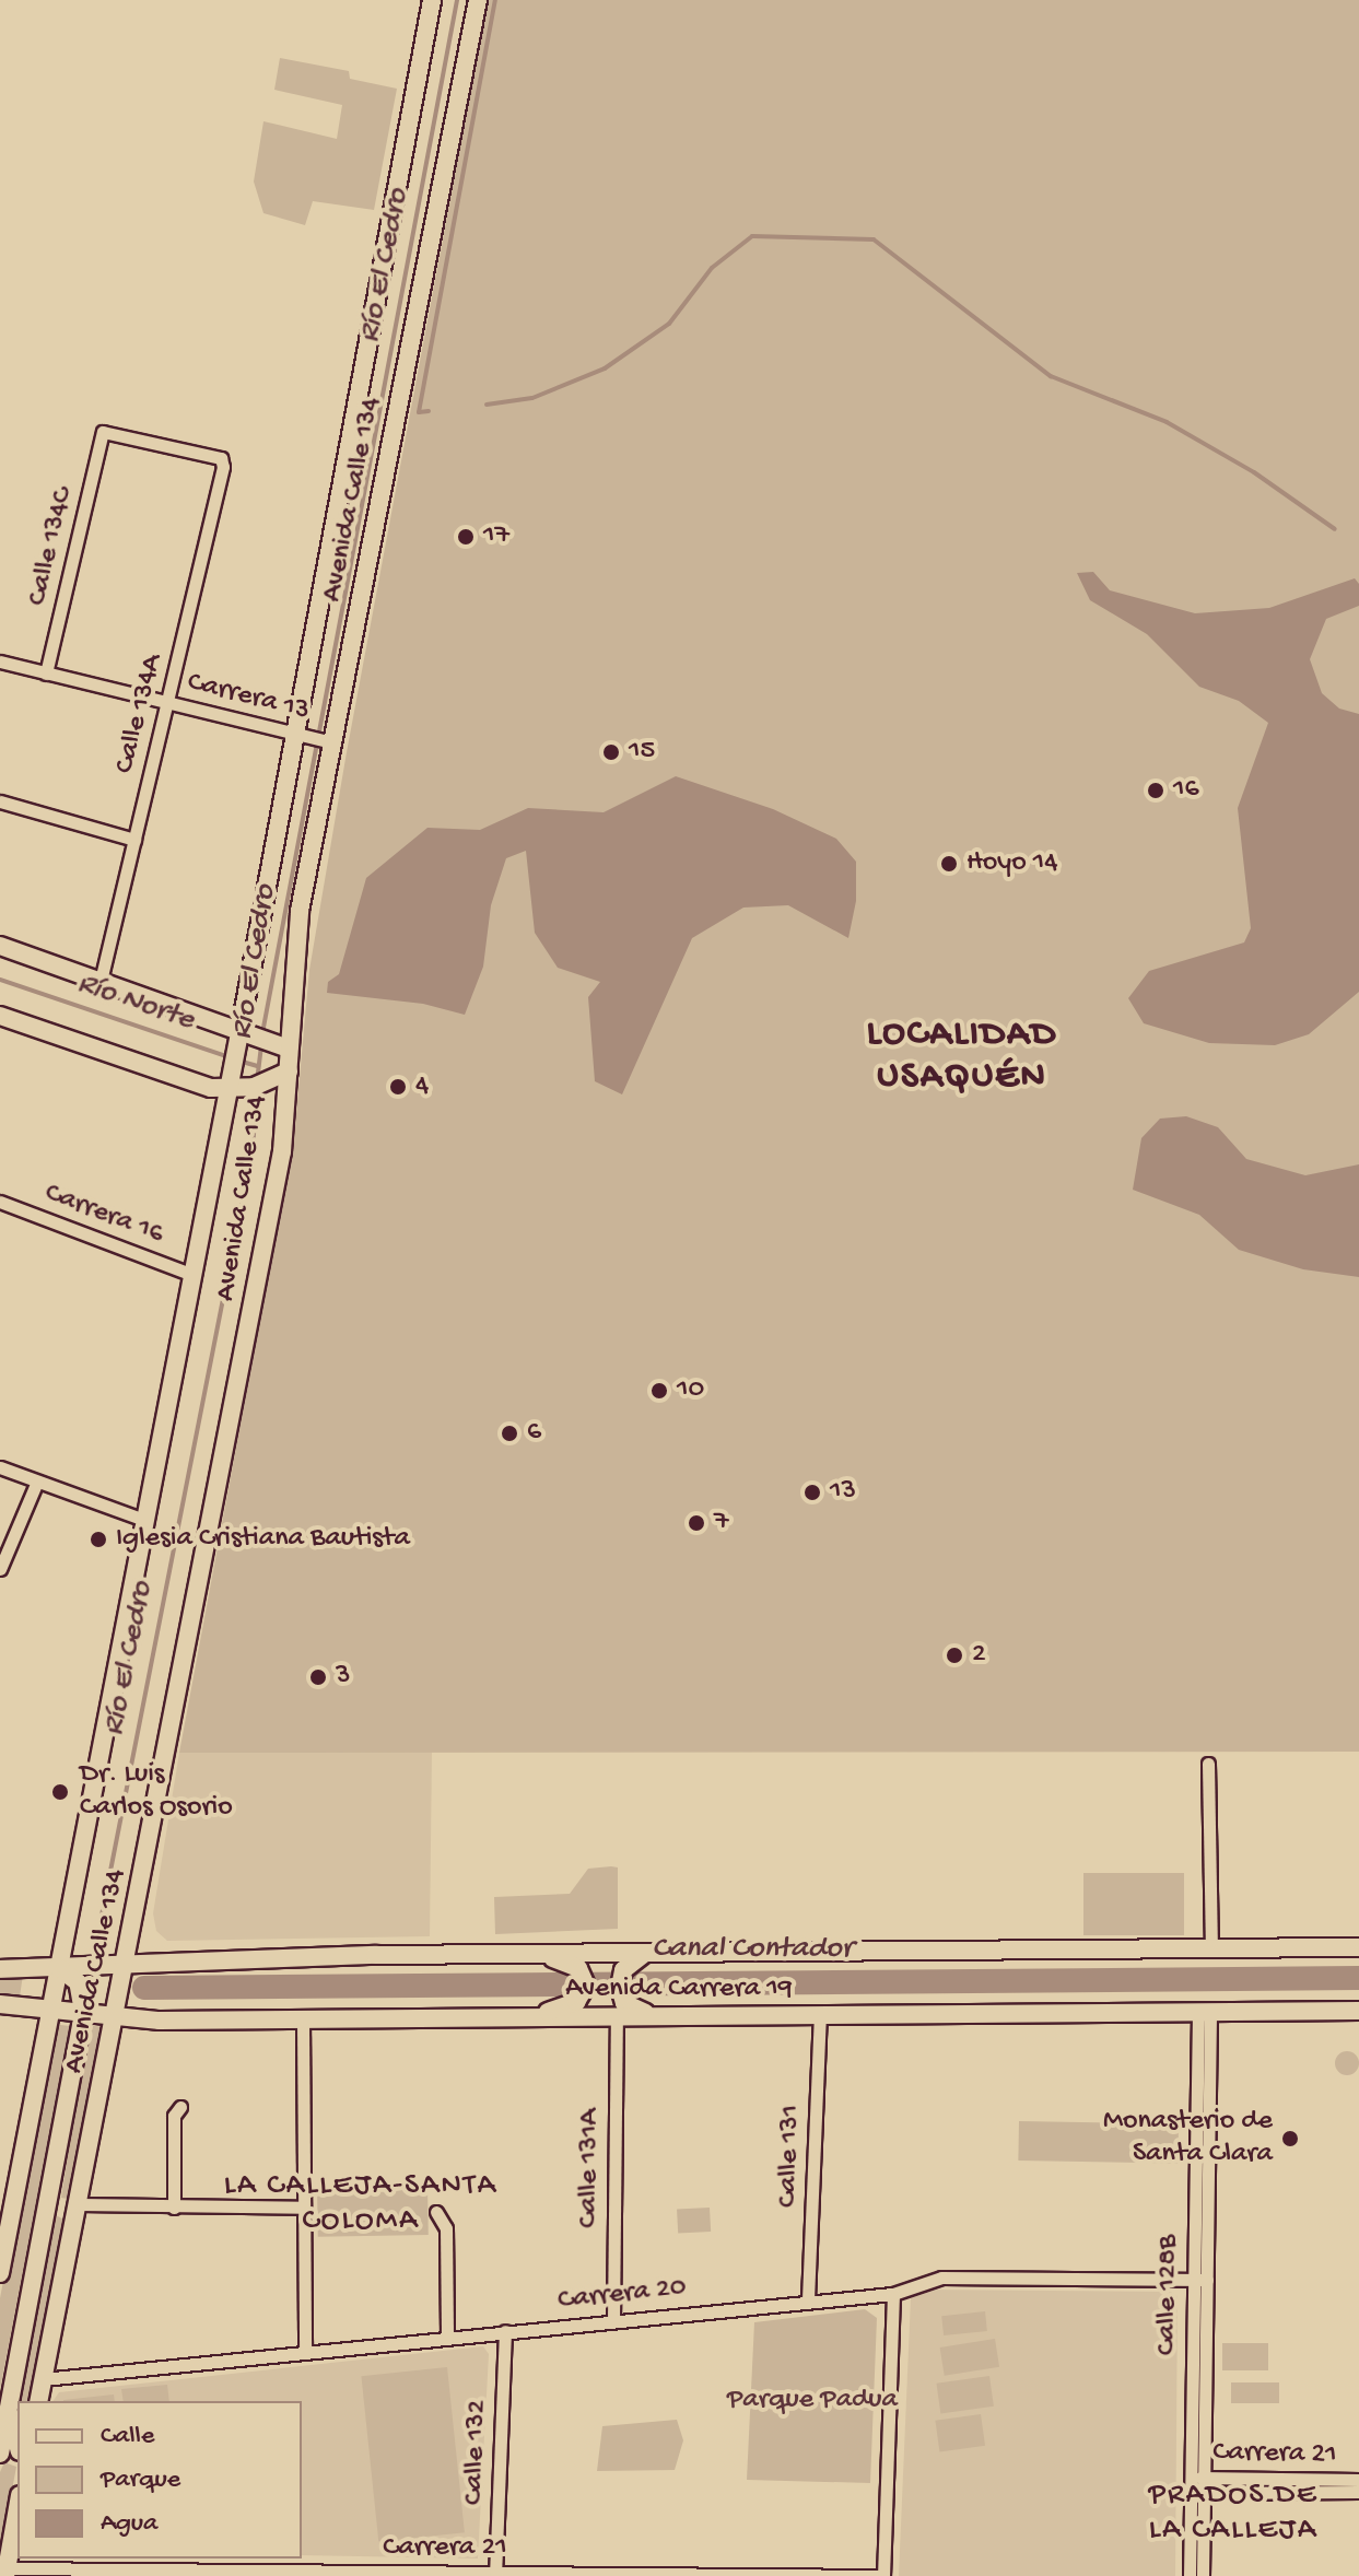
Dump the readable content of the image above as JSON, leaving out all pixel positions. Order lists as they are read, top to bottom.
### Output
{
  "streets": {
    "main road": ["Avenida Calle 134", "Avenida Carrera 19"],
    "street": [
      "Calle 134C",
      "Carrera 13",
      "Calle 134A",
      "Carrera 16",
      "Calle 131",
      "Calle 131A",
      "Carrera 20",
      "Calle 128B",
      "Calle 132",
      "Carrera 21"
    ]
  },
  "crossings": [
    ["Avenida Calle 134", "Carrera 13"],
    ["Avenida Calle 134", "Carrera 16"],
    ["Avenida Calle 134", "Avenida Carrera 19"],
    ["Avenida Calle 134", "Carrera 20"],
    ["Calle 134C", "Carrera 13"],
    ["Calle 134C", "Calle 134A"],
    ["Carrera 13", "Calle 134A"],
    ["Avenida Carrera 19", "Calle 131"],
    ["Avenida Carrera 19", "Calle 131A"],
    ["Avenida Carrera 19", "Calle 128B"],
    ["Calle 131", "Carrera 20"],
    ["Calle 131A", "Carrera 20"],
    ["Carrera 20", "Calle 128B"],
    ["Carrera 20", "Calle 132"],
    ["Calle 128B", "Carrera 21"],
    ["Calle 132", "Carrera 21"]
  ],
  "districts": ["LOCALIDAD USAQUÉN", "LA CALLEJA-SANTA COLOMA", "PRADOS DE LA CALLEJA"],
  "water": ["Río El Cedro", "Río Norte", "Canal Contador"],
  "parks": ["Parque Padua"],
  "places": [
    "17",
    "15",
    "16",
    "Hoyo 14",
    "4",
    "10",
    "6",
    "13",
    "7",
    "Iglesia Cristiana Bautista",
    "2",
    "3",
    "Dr. Luis Carlos Osorio",
    "Monasterio de Santa Clara"
  ],
  "legend": ["Calle", "Parque", "Agua"]
}
